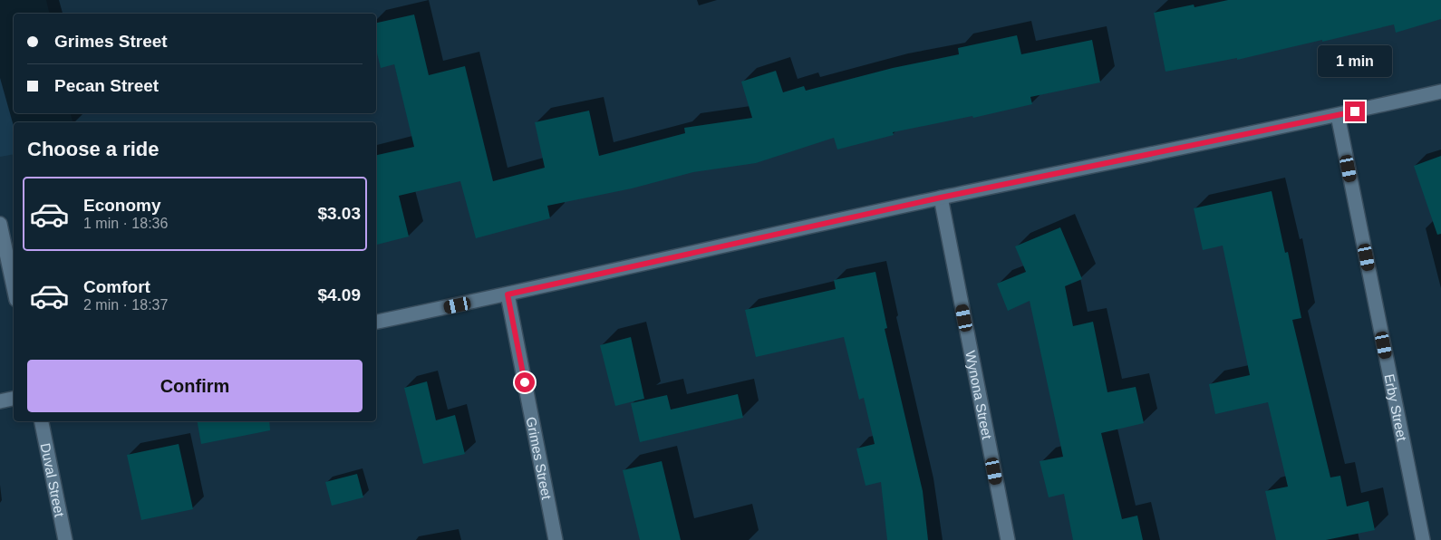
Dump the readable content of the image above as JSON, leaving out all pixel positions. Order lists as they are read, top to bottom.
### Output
{
  "streets": {
    "street": [
      "Wynona Street",
      "Erby Street",
      "Grimes Street",
      "Duval Street"
    ]
  },
  "page": {
    "banner": ["Grimes Street", "Pecan Street"],
    "bubble": "1 min",
    "heading": "Choose a ride",
    "list": [
      {
        "name": "Economy",
        "note": "1 min · 18:36",
        "value": "$3.03"
      },
      {
        "name": "Comfort",
        "note": "2 min · 18:37",
        "value": "$4.09"
      }
    ],
    "buttons": "Confirm"
  }
}
